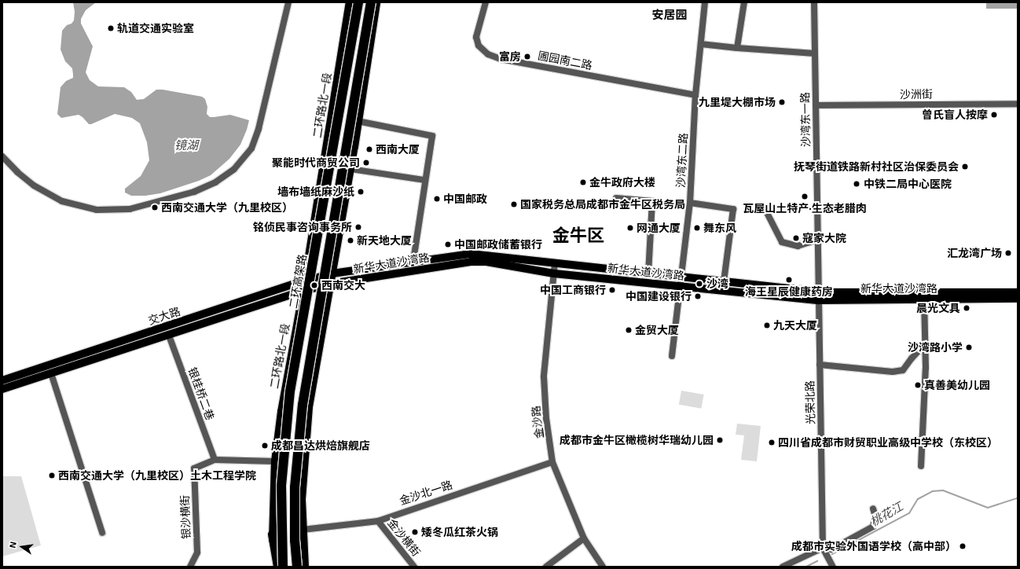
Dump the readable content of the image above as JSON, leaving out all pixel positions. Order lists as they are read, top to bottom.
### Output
{
  "streets": {
    "highway": ["二环高架路"],
    "main road": ["二环路北一段", "新华大道沙湾路", "交大路"],
    "street": [
      "圃园南二路",
      "沙洲街",
      "沙湾东一路",
      "沙湾东二路",
      "银桂桥二巷",
      "光荣北路",
      "金沙路",
      "金沙北一路",
      "银沙横街",
      "金沙横街"
    ]
  },
  "crossings": [
    ["圃园南二路", "沙湾东二路"],
    ["沙洲街", "沙湾东一路"],
    ["二环路北一段", "交大路"],
    ["沙湾东一路", "新华大道沙湾路"],
    ["沙湾东一路", "光荣北路"],
    ["沙湾东二路", "新华大道沙湾路"],
    ["新华大道沙湾路", "交大路"],
    ["新华大道沙湾路", "光荣北路"],
    ["新华大道沙湾路", "金沙路"],
    ["交大路", "银桂桥二巷"],
    ["银桂桥二巷", "银沙横街"],
    ["金沙路", "金沙北一路"],
    ["金沙北一路", "金沙横街"]
  ],
  "districts": ["安居园", "金牛区"],
  "water": ["镜湖", "桃花江"],
  "places": [
    "轨道交通实验室",
    "富房",
    "九里堤大棚市场",
    "曾氏盲人按摩",
    "西南大厦",
    "聚能时代商贸公司",
    "抚琴街道铁路新村社区治保委员会",
    "金牛政府大楼",
    "中铁二局中心医院",
    "墙布墙纸麻沙纸",
    "瓦屋山土特产·生态老腊肉",
    "中国邮政",
    "国家税务总局成都市金牛区税务局",
    "西南交通大学（九里校区）",
    "铭侦民事咨询事务所",
    "网通大厦",
    "舞东风",
    "寇家大院",
    "新天地大厦",
    "中国邮政储蓄银行",
    "汇龙湾广场",
    "海王星辰健康药房",
    "沙湾",
    "西南交大",
    "中国工商银行",
    "中国建设银行",
    "晨光文具",
    "九天大厦",
    "金贸大厦",
    "沙湾路小学",
    "真善美幼儿园",
    "成都市金牛区橄榄树华瑞幼儿园",
    "四川省成都市财贸职业高级中学校（东校区）",
    "成都昌达烘焙旗舰店",
    "西南交通大学（九里校区）土木工程学院",
    "矮冬瓜红茶火锅",
    "成都市实验外国语学校（高中部）"
  ],
  "north": "left"
}
